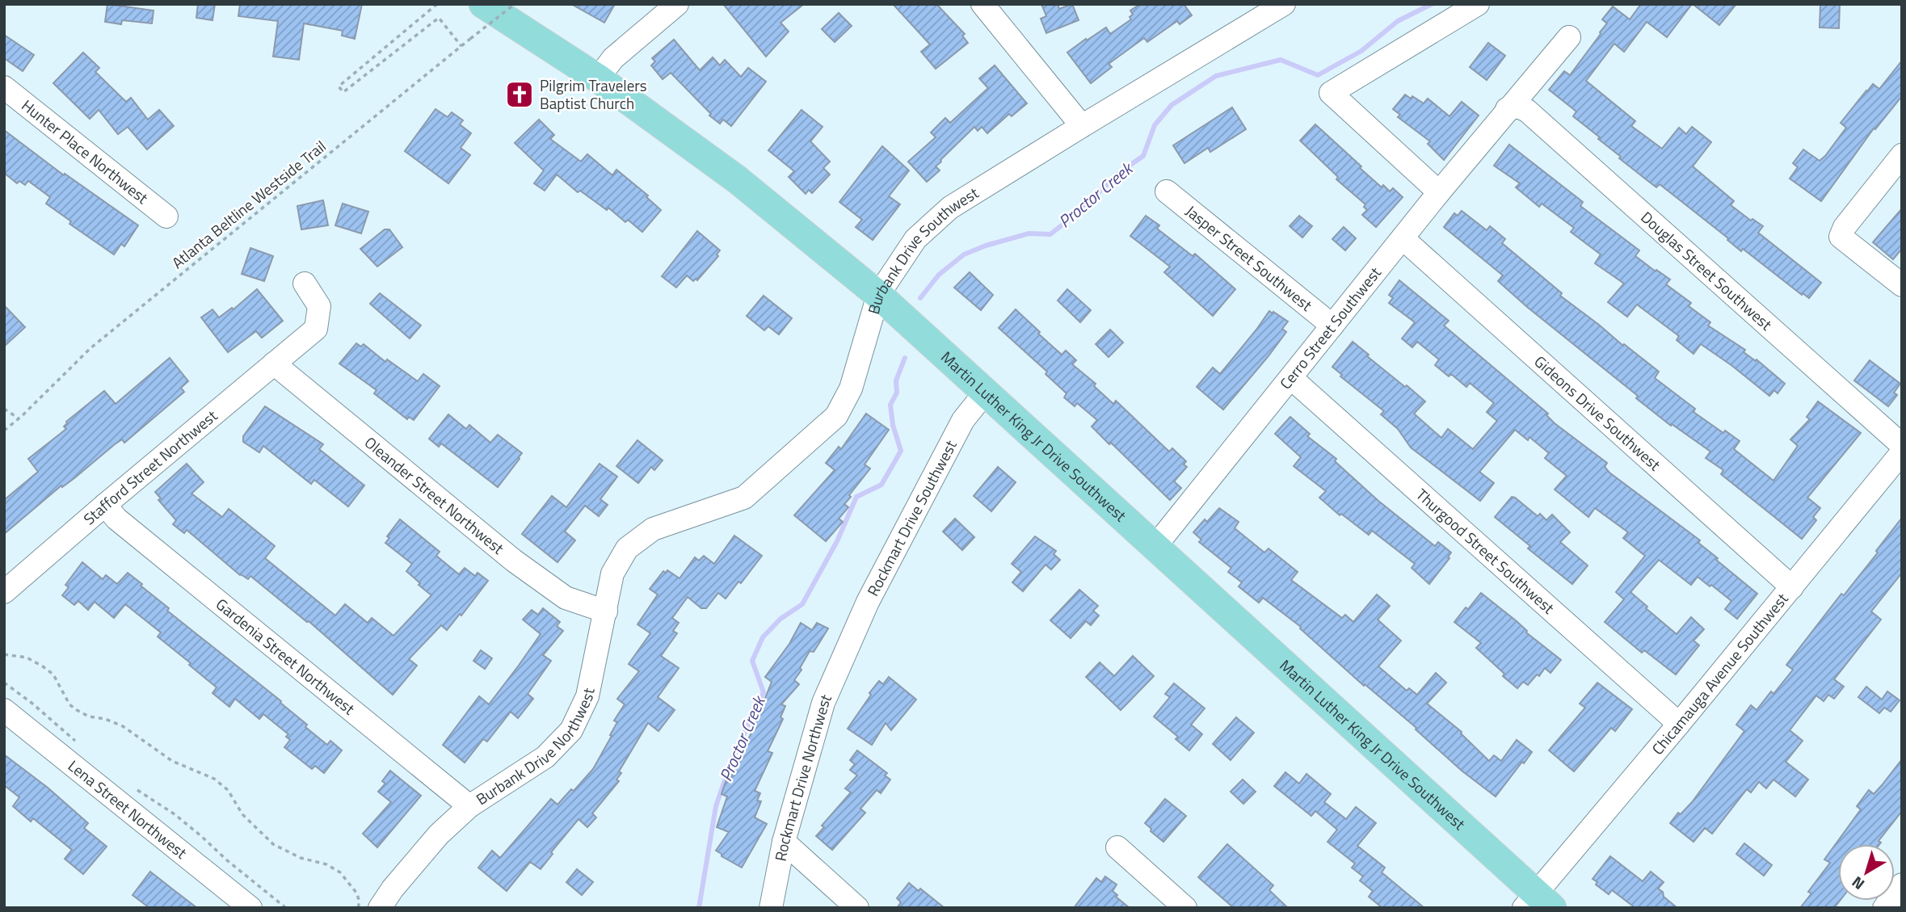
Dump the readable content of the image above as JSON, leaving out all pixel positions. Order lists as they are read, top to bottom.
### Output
{
  "streets": {
    "main road": ["Martin Luther King Jr Drive Southwest"],
    "street": [
      "Hunter Place Northwest",
      "Burbank Drive Southwest",
      "Jasper Street Southwest",
      "Douglas Street Southwest",
      "Cerro Street Southwest",
      "Gideons Drive Southwest",
      "Stafford Street Northwest",
      "Oleander Street Northwest",
      "Rockmart Drive Southwest",
      "Thurgood Street Southwest",
      "Gardenia Street Northwest",
      "Chicamauga Avenue Southwest",
      "Burbank Drive Northwest",
      "Rockmart Drive Northwest",
      "Lena Street Northwest"
    ],
    "path": ["Atlanta Beltline Westside Trail"]
  },
  "crossings": [
    ["Burbank Drive Southwest", "Martin Luther King Jr Drive Southwest"],
    ["Burbank Drive Southwest", "Burbank Drive Northwest"],
    ["Jasper Street Southwest", "Cerro Street Southwest"],
    ["Douglas Street Southwest", "Cerro Street Southwest"],
    ["Cerro Street Southwest", "Gideons Drive Southwest"],
    ["Cerro Street Southwest", "Martin Luther King Jr Drive Southwest"],
    ["Cerro Street Southwest", "Thurgood Street Southwest"],
    ["Gideons Drive Southwest", "Chicamauga Avenue Southwest"],
    ["Martin Luther King Jr Drive Southwest", "Rockmart Drive Southwest"],
    ["Martin Luther King Jr Drive Southwest", "Chicamauga Avenue Southwest"],
    ["Stafford Street Northwest", "Oleander Street Northwest"],
    ["Stafford Street Northwest", "Gardenia Street Northwest"],
    ["Oleander Street Northwest", "Burbank Drive Northwest"],
    ["Rockmart Drive Southwest", "Rockmart Drive Northwest"],
    ["Thurgood Street Southwest", "Chicamauga Avenue Southwest"],
    ["Gardenia Street Northwest", "Burbank Drive Northwest"]
  ],
  "water": ["Proctor Creek"],
  "places": {
    "church": ["Pilgrim Travelers Baptist Church"]
  },
  "north": "bottom left"
}
